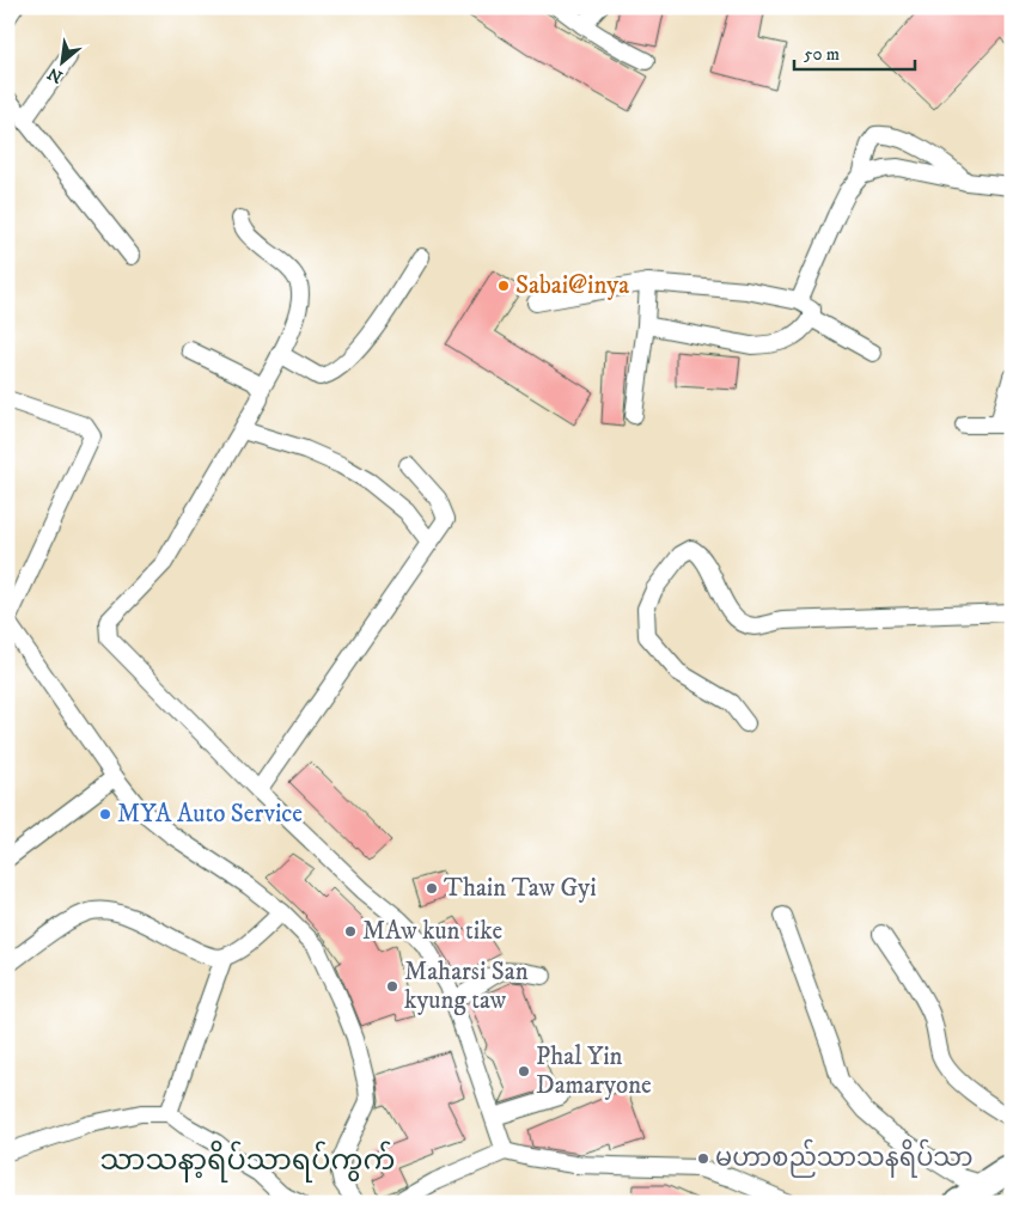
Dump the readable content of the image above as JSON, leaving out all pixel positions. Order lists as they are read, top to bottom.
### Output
{
  "districts": ["သာသနာ့ရိပ်သာရပ်ကွက်"],
  "places": [
    "Sabai@inya",
    "MYA Auto Service",
    "Thain Taw Gyi",
    "MAw kun tike",
    "Maharsi San kyung taw",
    "Phal Yin Damaryone",
    "မဟာစည်သာသနရိပ်သာ"
  ],
  "scale_bar": "50 m",
  "north": "bottom left"
}
